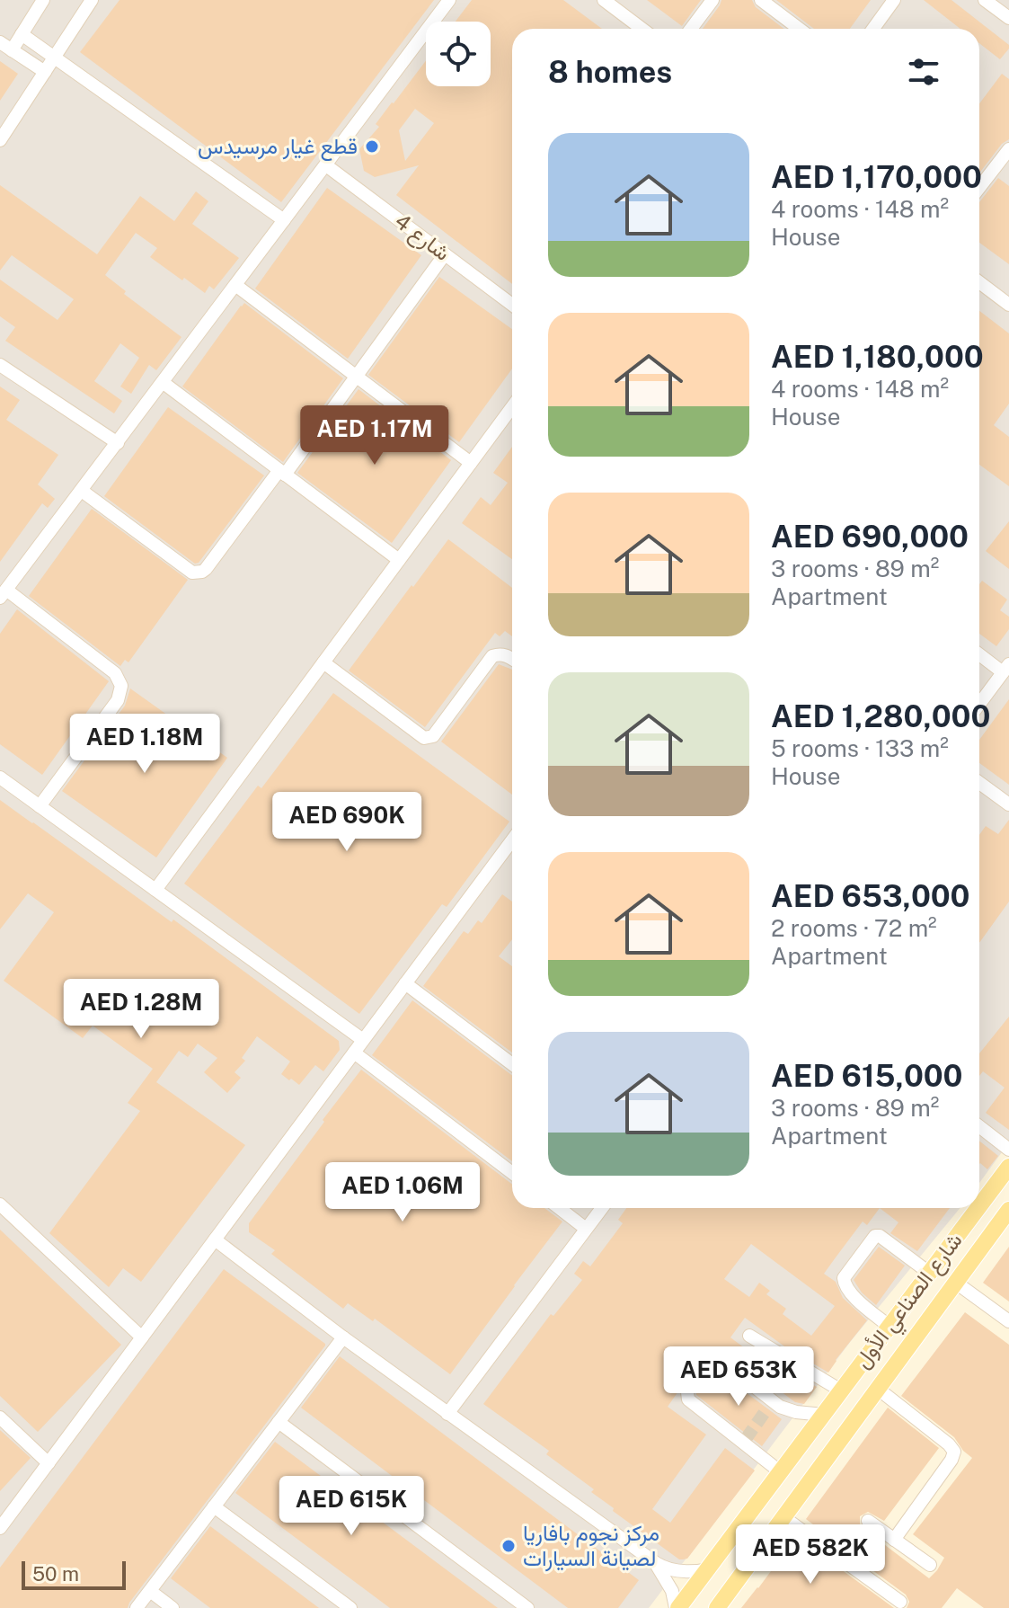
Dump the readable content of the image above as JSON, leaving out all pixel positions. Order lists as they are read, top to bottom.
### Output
{
  "streets": {
    "main road": ["شارع الصناعي الأول"],
    "street": ["شارع 4"]
  },
  "places": ["قطع غيار مرسيدس", "مركز نجوم بافاريا لصيانة السيارات"],
  "scale_bar": "50 m",
  "page": {
    "heading": "8 homes",
    "list": [
      {
        "name": "AED 1,170,000",
        "note": "4 rooms · 148 m² · House"
      },
      {
        "name": "AED 1,180,000",
        "note": "4 rooms · 148 m² · House"
      },
      {
        "name": "AED 690,000",
        "note": "3 rooms · 89 m² · Apartment"
      },
      {
        "name": "AED 1,280,000",
        "note": "5 rooms · 133 m² · House"
      },
      {
        "name": "AED 653,000",
        "note": "2 rooms · 72 m² · Apartment"
      },
      {
        "name": "AED 615,000",
        "note": "3 rooms · 89 m² · Apartment"
      }
    ],
    "price": [
      "AED 1.17M",
      "AED 1.18M",
      "AED 690K",
      "AED 1.28M",
      "AED 1.06M",
      "AED 653K",
      "AED 615K",
      "AED 582K"
    ],
    "scale": "50 m"
  }
}
